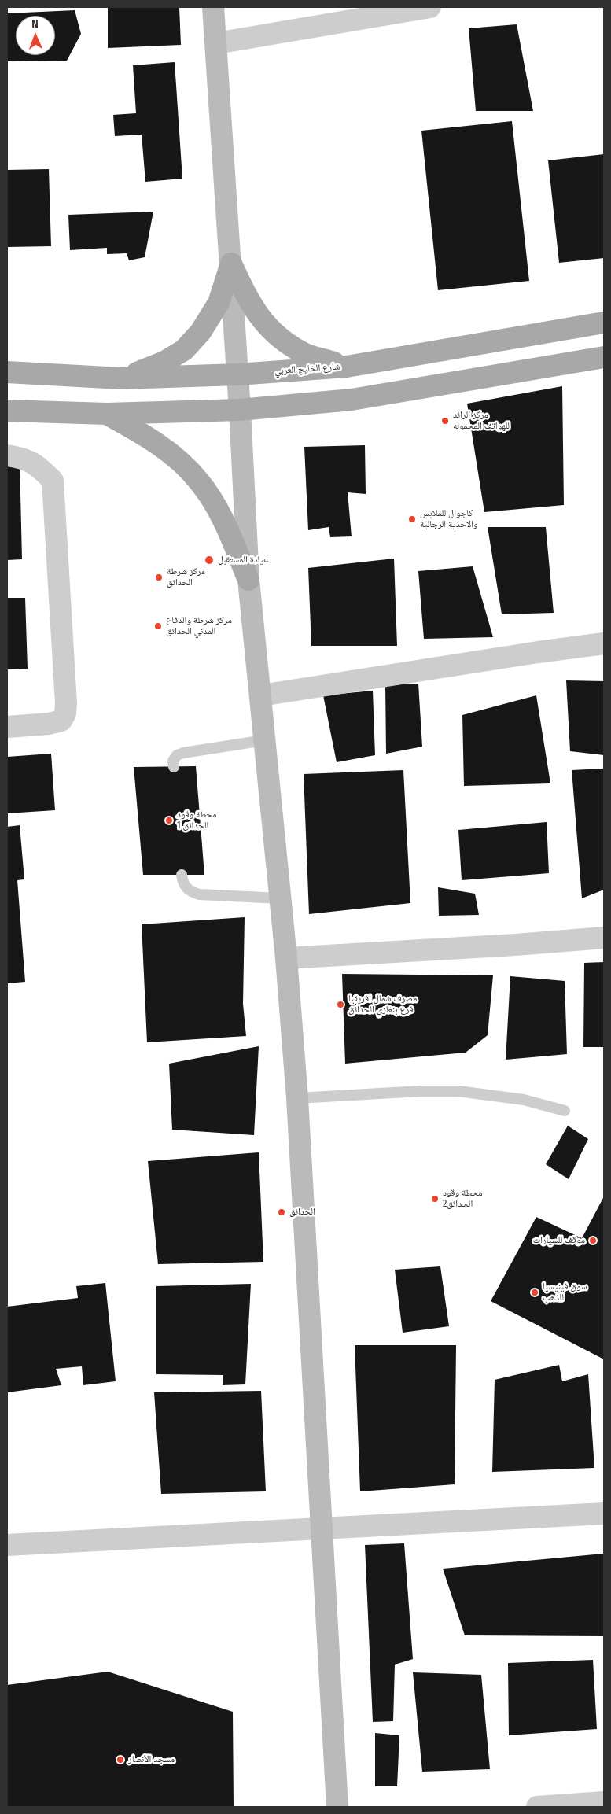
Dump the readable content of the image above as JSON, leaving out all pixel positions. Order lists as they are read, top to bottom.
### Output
{
  "streets": {
    "main road": ["شارع الخليج العربي"]
  },
  "places": [
    "مركز الرائد للهواتف المحموله",
    "كاجوال للملابس والاحذية الرجالية",
    "عيادة المستقبل",
    "مركز شرطة الحدائق",
    "مركز شرطة والدفاع المدني الحدائق",
    "محطة وقود الحدائق 1",
    "مصرف شمال افريقيا فرع بنغازي الحدائق",
    "محطة وقود الحدائق2",
    "الحدائق",
    "موقف للسيارات",
    "سوق فينيسيا للذهب",
    "مسجد الأنصار"
  ],
  "north": "top"
}
